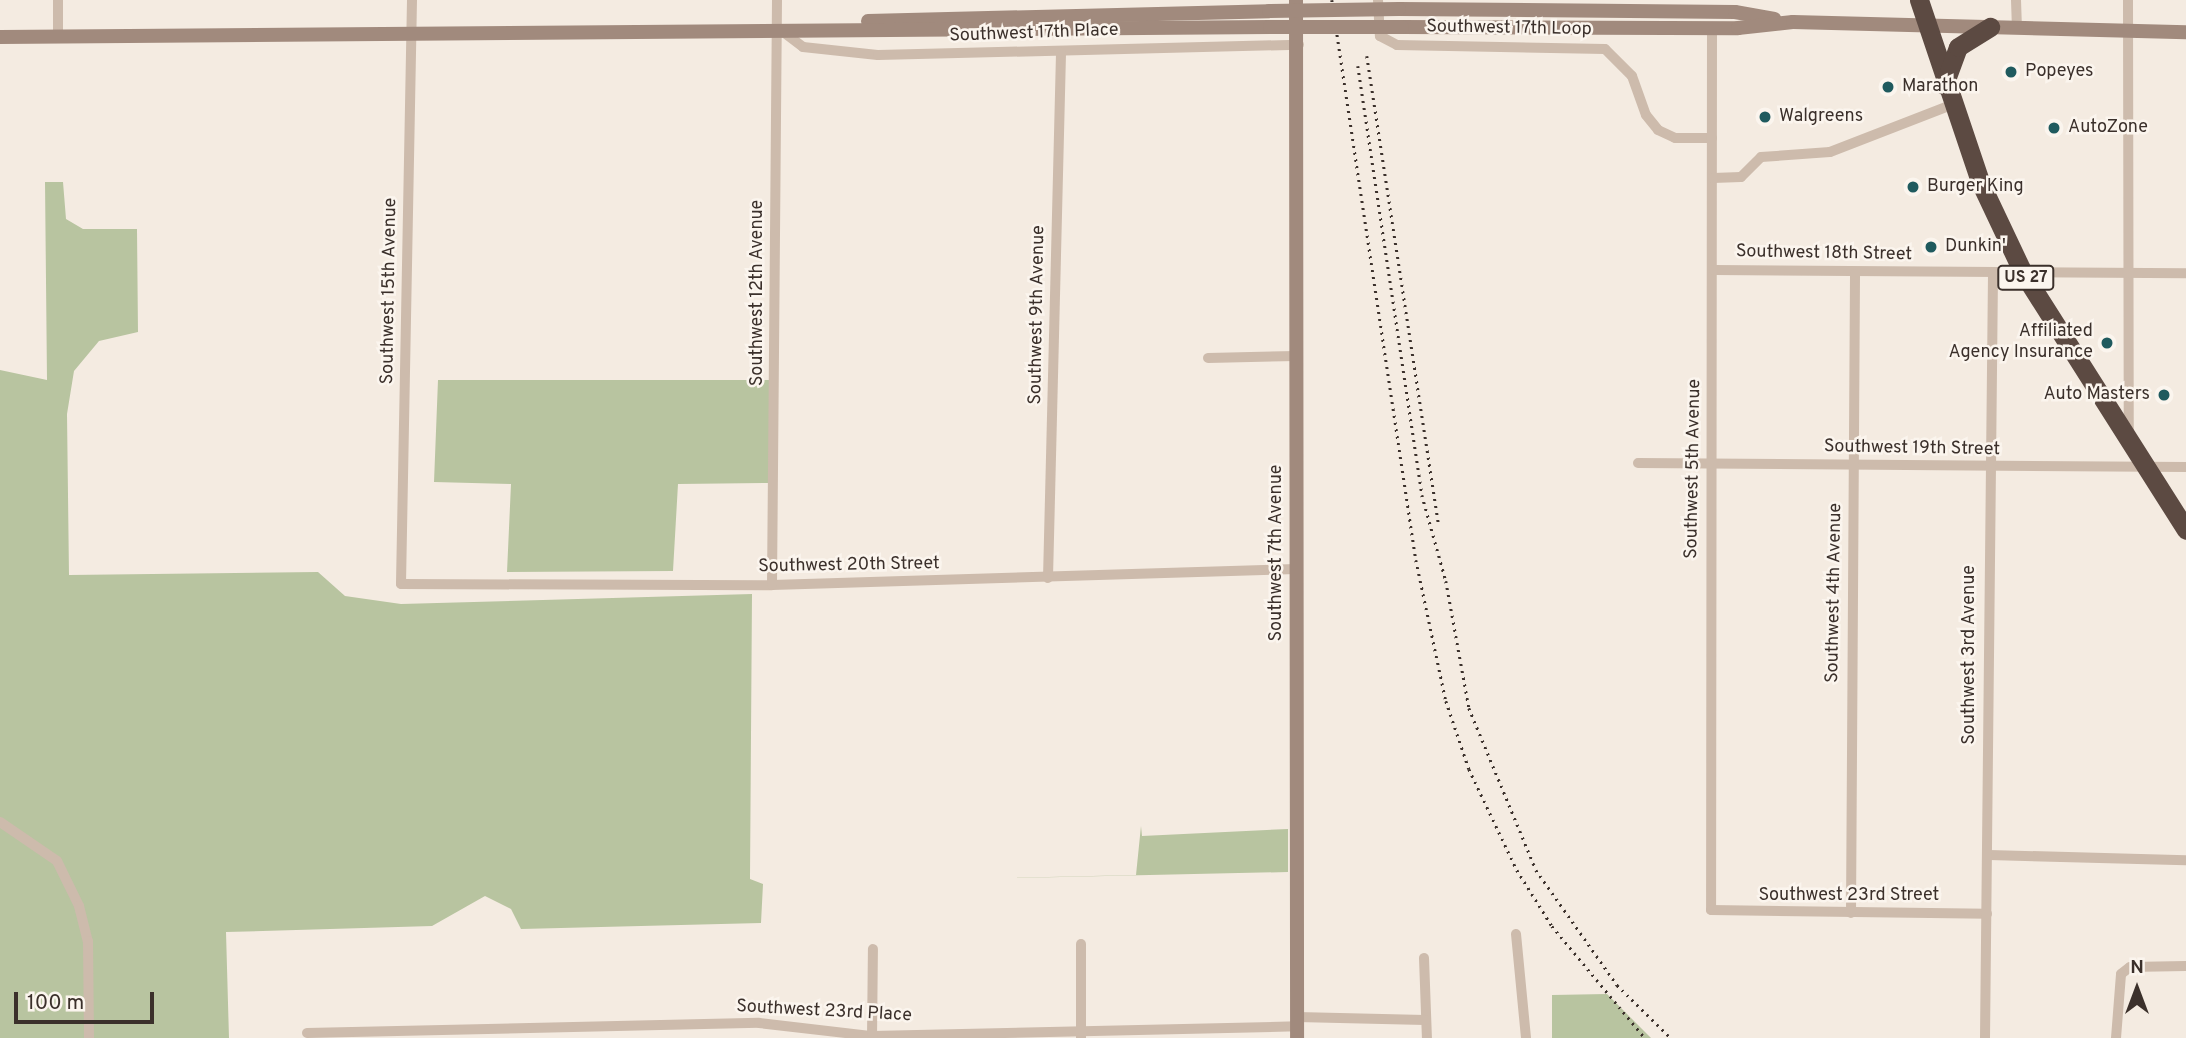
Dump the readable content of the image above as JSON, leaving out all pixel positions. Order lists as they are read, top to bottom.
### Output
{
  "streets": {
    "highway": ["US 27"],
    "main road": ["Southwest 7th Avenue"],
    "street": [
      "Southwest 17th Loop",
      "Southwest 17th Place",
      "Southwest 18th Street",
      "Southwest 15th Avenue",
      "Southwest 12th Avenue",
      "Southwest 9th Avenue",
      "Southwest 19th Street",
      "Southwest 5th Avenue",
      "Southwest 20th Street",
      "Southwest 4th Avenue",
      "Southwest 3rd Avenue",
      "Southwest 23rd Street",
      "Southwest 23rd Place"
    ]
  },
  "crossings": [
    ["Southwest 17th Loop", "Southwest 5th Avenue"],
    ["Southwest 17th Place", "Southwest 12th Avenue"],
    ["Southwest 17th Place", "Southwest 9th Avenue"],
    ["Southwest 17th Place", "Southwest 7th Avenue"],
    ["Southwest 18th Street", "US 27"],
    ["Southwest 18th Street", "Southwest 5th Avenue"],
    ["Southwest 18th Street", "Southwest 4th Avenue"],
    ["Southwest 18th Street", "Southwest 3rd Avenue"],
    ["US 27", "Southwest 19th Street"],
    ["Southwest 15th Avenue", "Southwest 20th Street"],
    ["Southwest 12th Avenue", "Southwest 20th Street"],
    ["Southwest 9th Avenue", "Southwest 20th Street"],
    ["Southwest 19th Street", "Southwest 5th Avenue"],
    ["Southwest 19th Street", "Southwest 4th Avenue"],
    ["Southwest 19th Street", "Southwest 3rd Avenue"],
    ["Southwest 5th Avenue", "Southwest 23rd Street"],
    ["Southwest 7th Avenue", "Southwest 20th Street"],
    ["Southwest 7th Avenue", "Southwest 23rd Place"],
    ["Southwest 4th Avenue", "Southwest 23rd Street"],
    ["Southwest 3rd Avenue", "Southwest 23rd Street"]
  ],
  "places": [
    "Popeyes",
    "Marathon",
    "Walgreens",
    "AutoZone",
    "Burger King",
    "Dunkin'",
    "Affiliated Agency Insurance",
    "Auto Masters"
  ],
  "scale_bar": "100 m",
  "north": "top"
}
